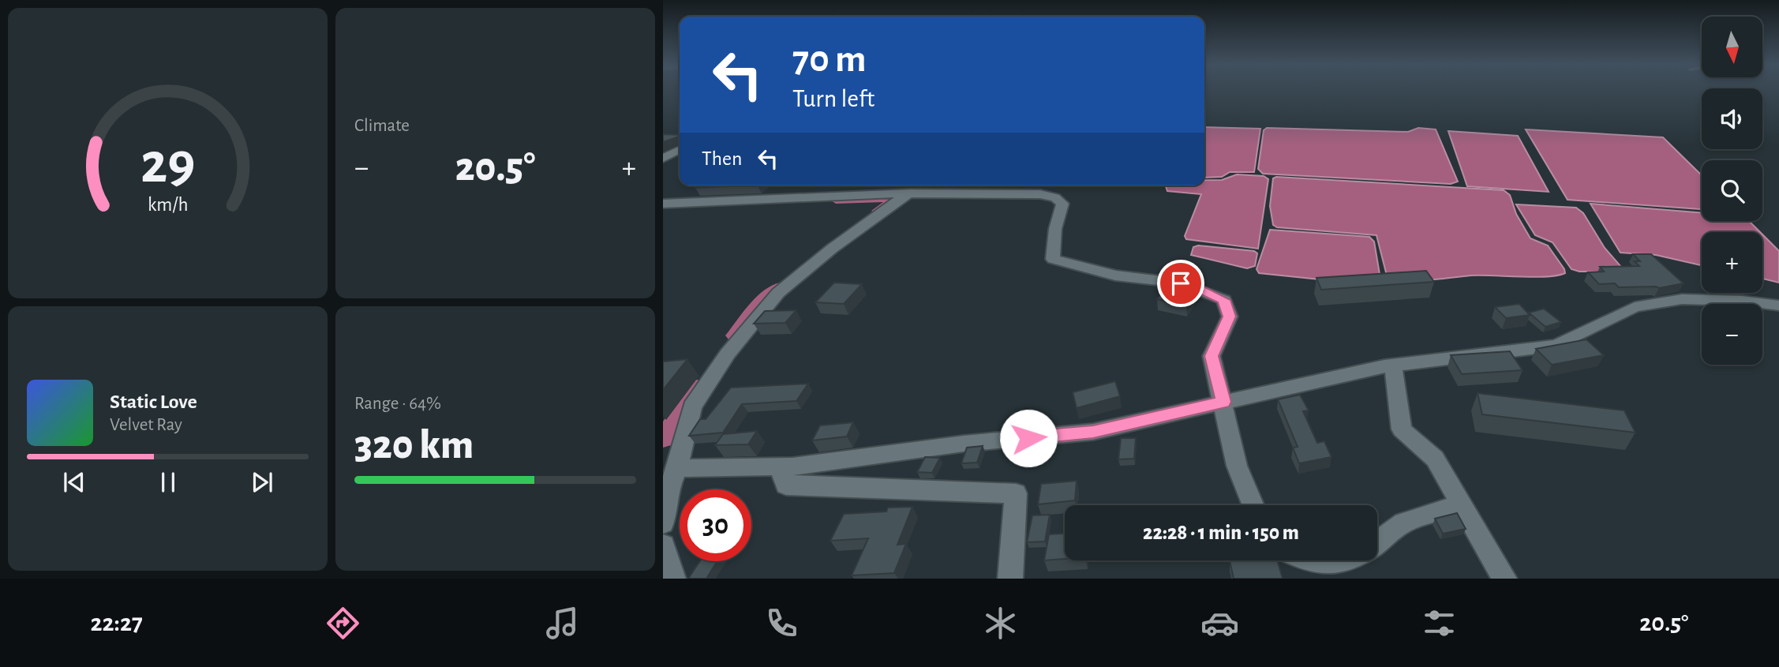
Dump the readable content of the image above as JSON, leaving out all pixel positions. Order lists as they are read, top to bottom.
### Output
{
  "north": "bottom",
  "page": {
    "tile": [
      "Climate",
      ["Range · 64%", "320 km"]
    ],
    "map_buttons": ["+", "−"],
    "turn": ["70 m", "Turn left"],
    "then": "Then",
    "heat": ["−", "20.5°", "+"],
    "song": ["Static Love", "Velvet Ray"],
    "limit": "30",
    "trip": "22:28 · 1 min · 150 m",
    "tabs": ["22:27", "20.5°"],
    "gauge": ["29", "km/h"]
  }
}
